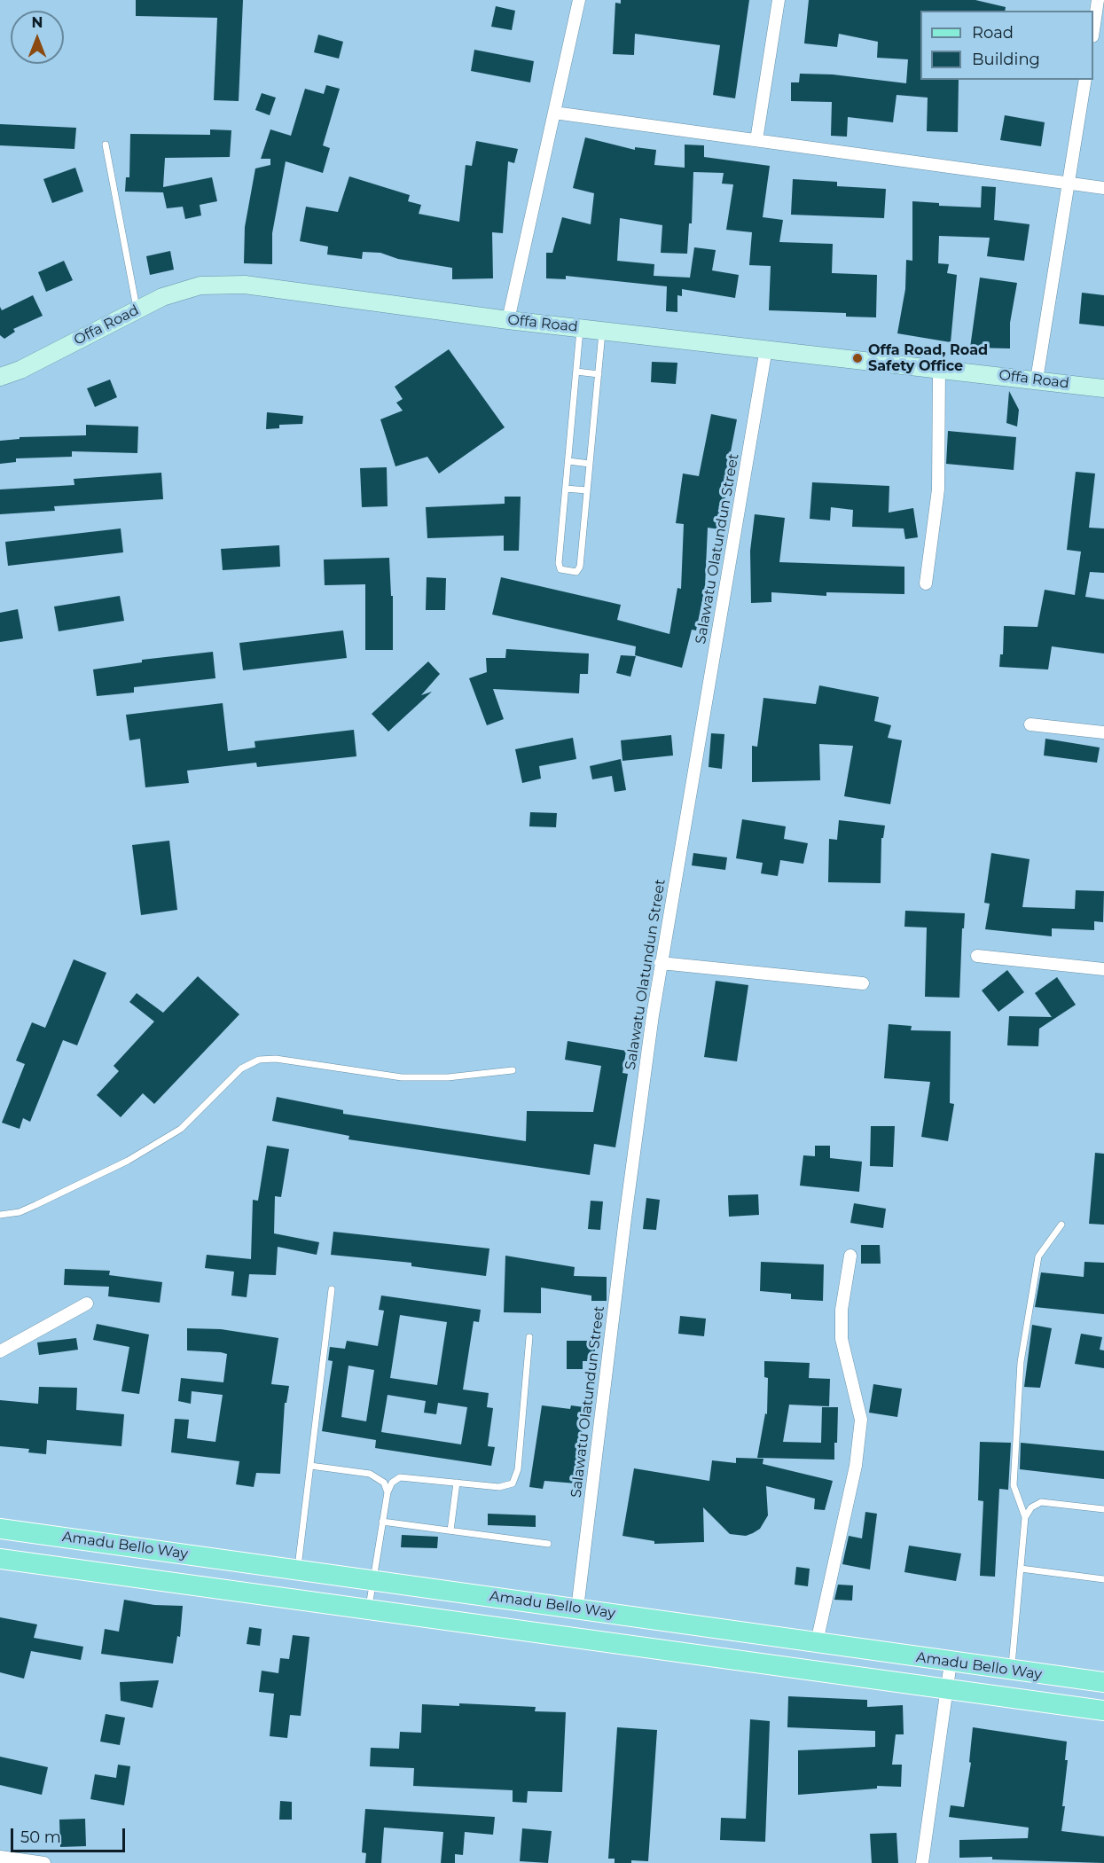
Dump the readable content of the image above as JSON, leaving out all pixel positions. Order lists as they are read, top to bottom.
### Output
{
  "streets": {
    "main road": ["Amadu Bello Way"],
    "street": ["Offa Road", "Salawatu Olatundun Street"]
  },
  "crossings": [
    ["Offa Road", "Salawatu Olatundun Street"],
    ["Salawatu Olatundun Street", "Amadu Bello Way"]
  ],
  "places": ["Offa Road, Road Safety Office"],
  "legend": ["Road", "Building"],
  "scale_bar": "50 m",
  "north": "top"
}
